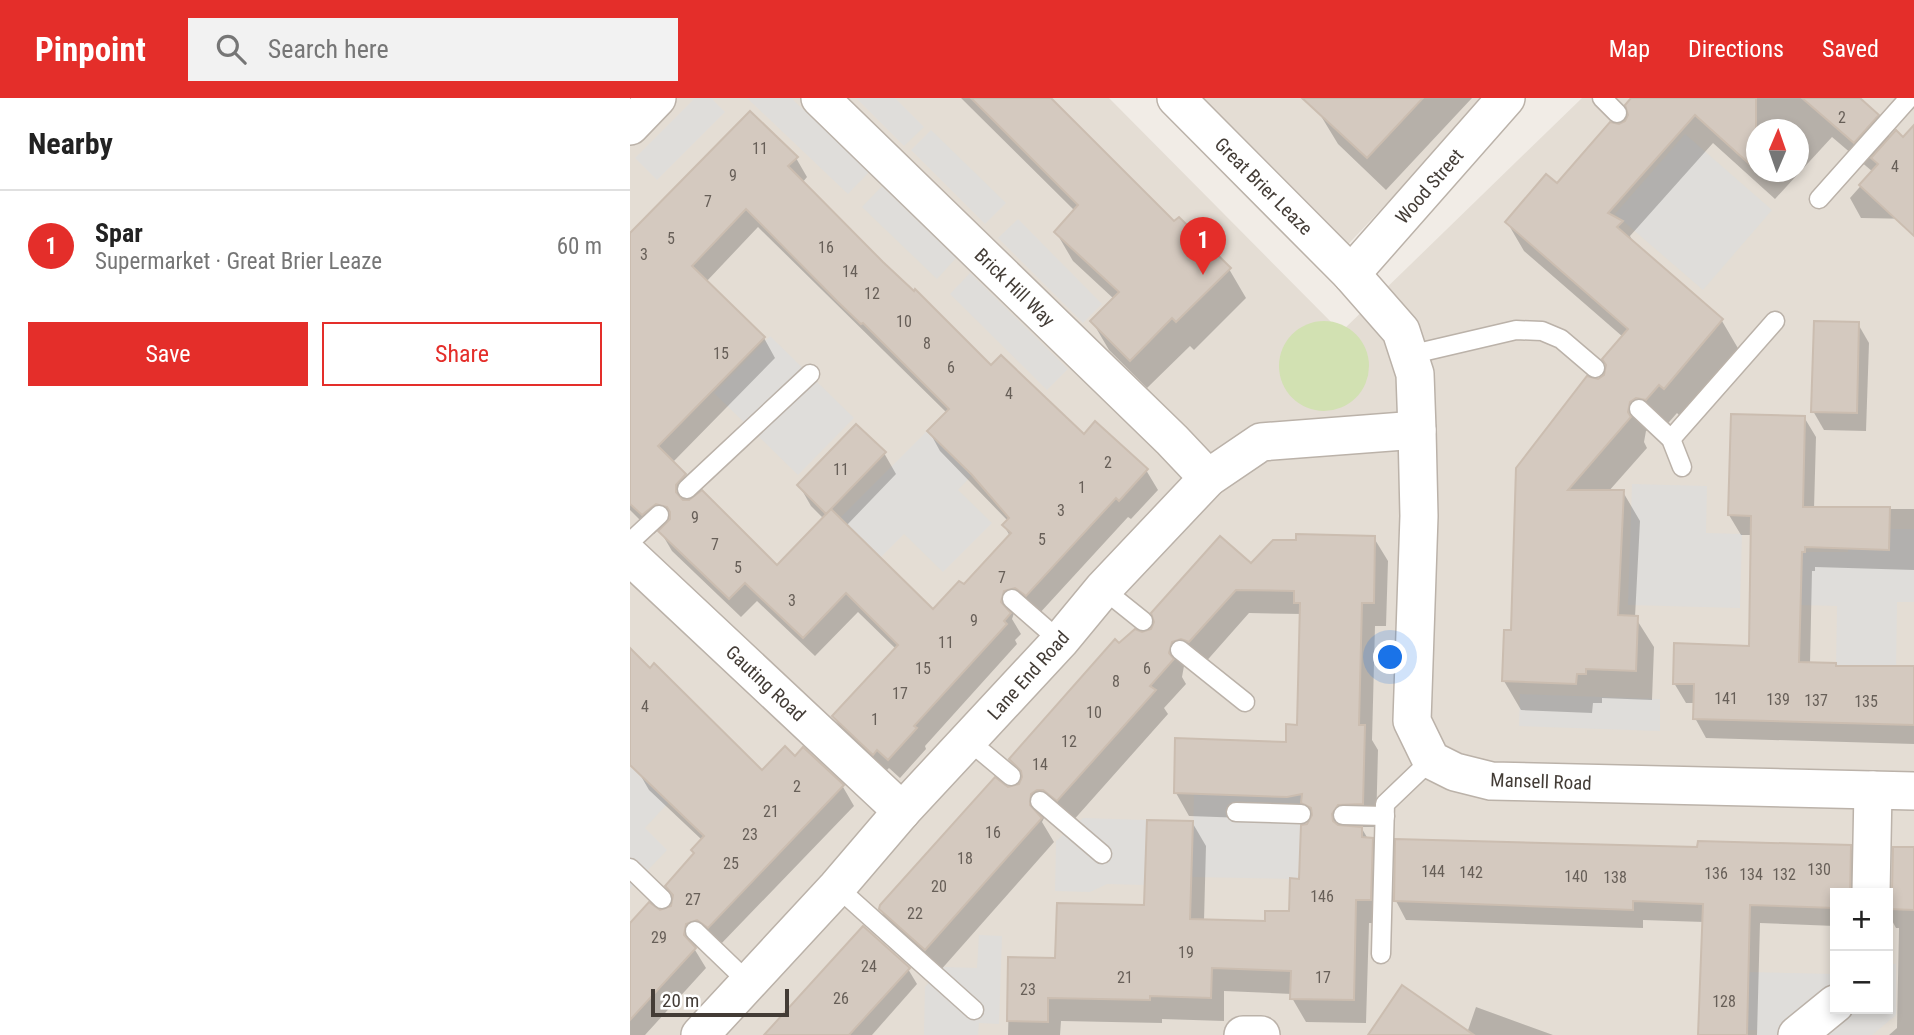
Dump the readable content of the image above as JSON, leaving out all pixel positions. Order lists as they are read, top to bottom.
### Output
{
  "streets": {
    "street": [
      "Great Brier Leaze",
      "Wood Street",
      "Brick Hill Way",
      "Lane End Road",
      "Gauting Road",
      "Mansell Road"
    ]
  },
  "crossings": [
    ["Great Brier Leaze", "Wood Street"],
    ["Brick Hill Way", "Lane End Road"],
    ["Lane End Road", "Gauting Road"]
  ],
  "house_numbers": [
    "2",
    "11",
    "4",
    "9",
    "7",
    "5",
    "16",
    "3",
    "14",
    "12",
    "10",
    "8",
    "15",
    "6",
    "4",
    "2",
    "11",
    "1",
    "3",
    "9",
    "5",
    "7",
    "5",
    "7",
    "3",
    "9",
    "11",
    "15",
    "6",
    "8",
    "17",
    "141",
    "139",
    "137",
    "135",
    "4",
    "10",
    "1",
    "12",
    "14",
    "2",
    "21",
    "16",
    "23",
    "18",
    "25",
    "130",
    "144",
    "142",
    "136",
    "134",
    "132",
    "140",
    "138",
    "20",
    "146",
    "27",
    "22",
    "29",
    "19",
    "24",
    "21",
    "17",
    "23",
    "26",
    "128"
  ],
  "scale_bar": "20 m",
  "north": "top",
  "page": {
    "header": "Pinpoint",
    "search": "Search here",
    "nav": ["Map", "Directions", "Saved"],
    "heading": "Nearby",
    "list": [
      {
        "mark": "1",
        "name": "Spar",
        "note": "Supermarket · Great Brier Leaze",
        "value": "60 m"
      }
    ],
    "pins": "1",
    "buttons": ["Save", "Share"],
    "map_buttons": ["+", "−"],
    "scale": "20 m"
  }
}
